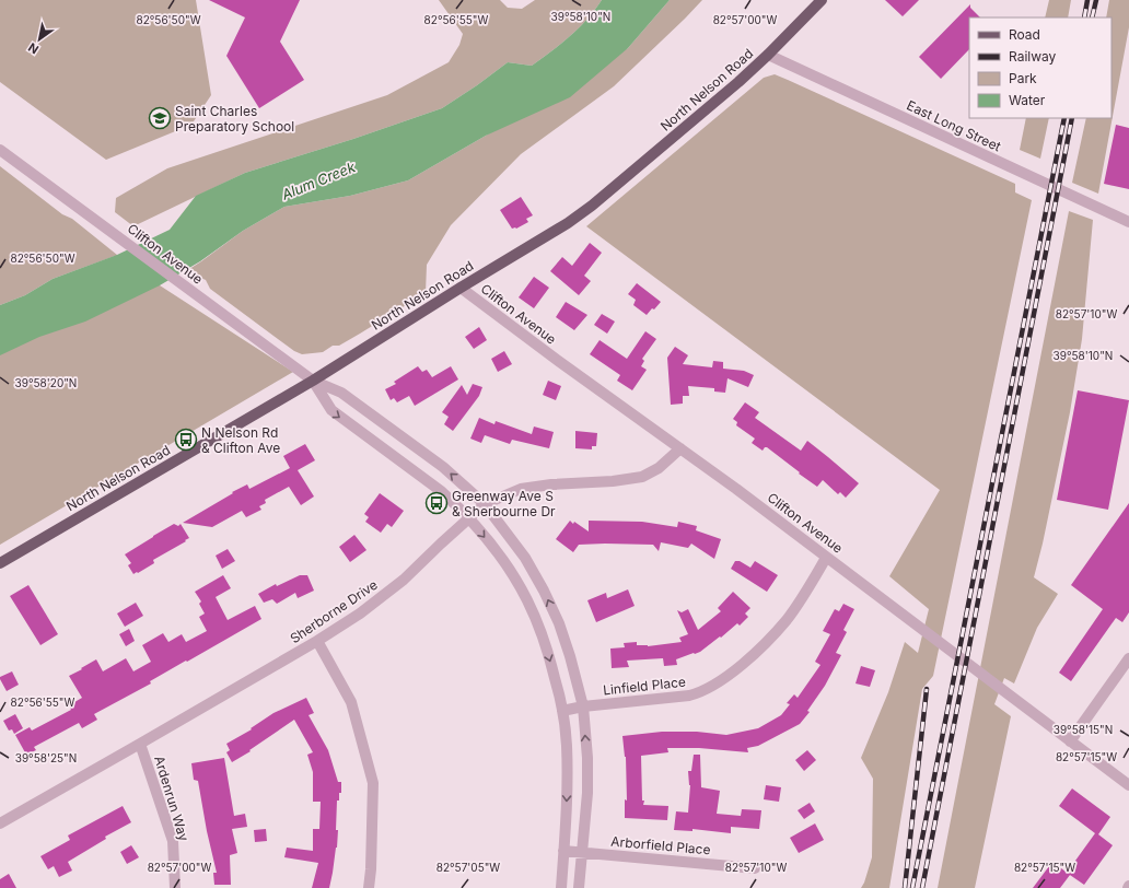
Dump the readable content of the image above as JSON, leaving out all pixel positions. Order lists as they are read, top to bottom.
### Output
{
  "streets": {
    "main road": ["North Nelson Road"],
    "street": [
      "East Long Street",
      "Clifton Avenue",
      "Sherborne Drive",
      "Linfield Place",
      "Ardenrun Way",
      "Arborfield Place"
    ]
  },
  "crossings": [
    ["North Nelson Road", "East Long Street"],
    ["North Nelson Road", "Clifton Avenue"],
    ["Clifton Avenue", "Sherborne Drive"],
    ["Clifton Avenue", "Linfield Place"],
    ["Sherborne Drive", "Ardenrun Way"]
  ],
  "water": ["Alum Creek"],
  "places": {
    "school or university": ["Saint Charles Preparatory School"],
    "bus stop": ["N Nelson Rd & Clifton Ave", "Greenway Ave S & Sherbourne Dr"]
  },
  "legend": [
    "Road",
    "Railway",
    "Park",
    "Water"
  ],
  "north": "bottom left",
  "coordinates": [
    "39°58'10\"N",
    "82°56'55\"W",
    "82°57'00\"W",
    "82°56'50\"W",
    "82°57'10\"W",
    "39°58'20\"N",
    "39°58'15\"N",
    "82°57'15\"W",
    "39°58'25\"N",
    "82°57'05\"W"
  ]
}
